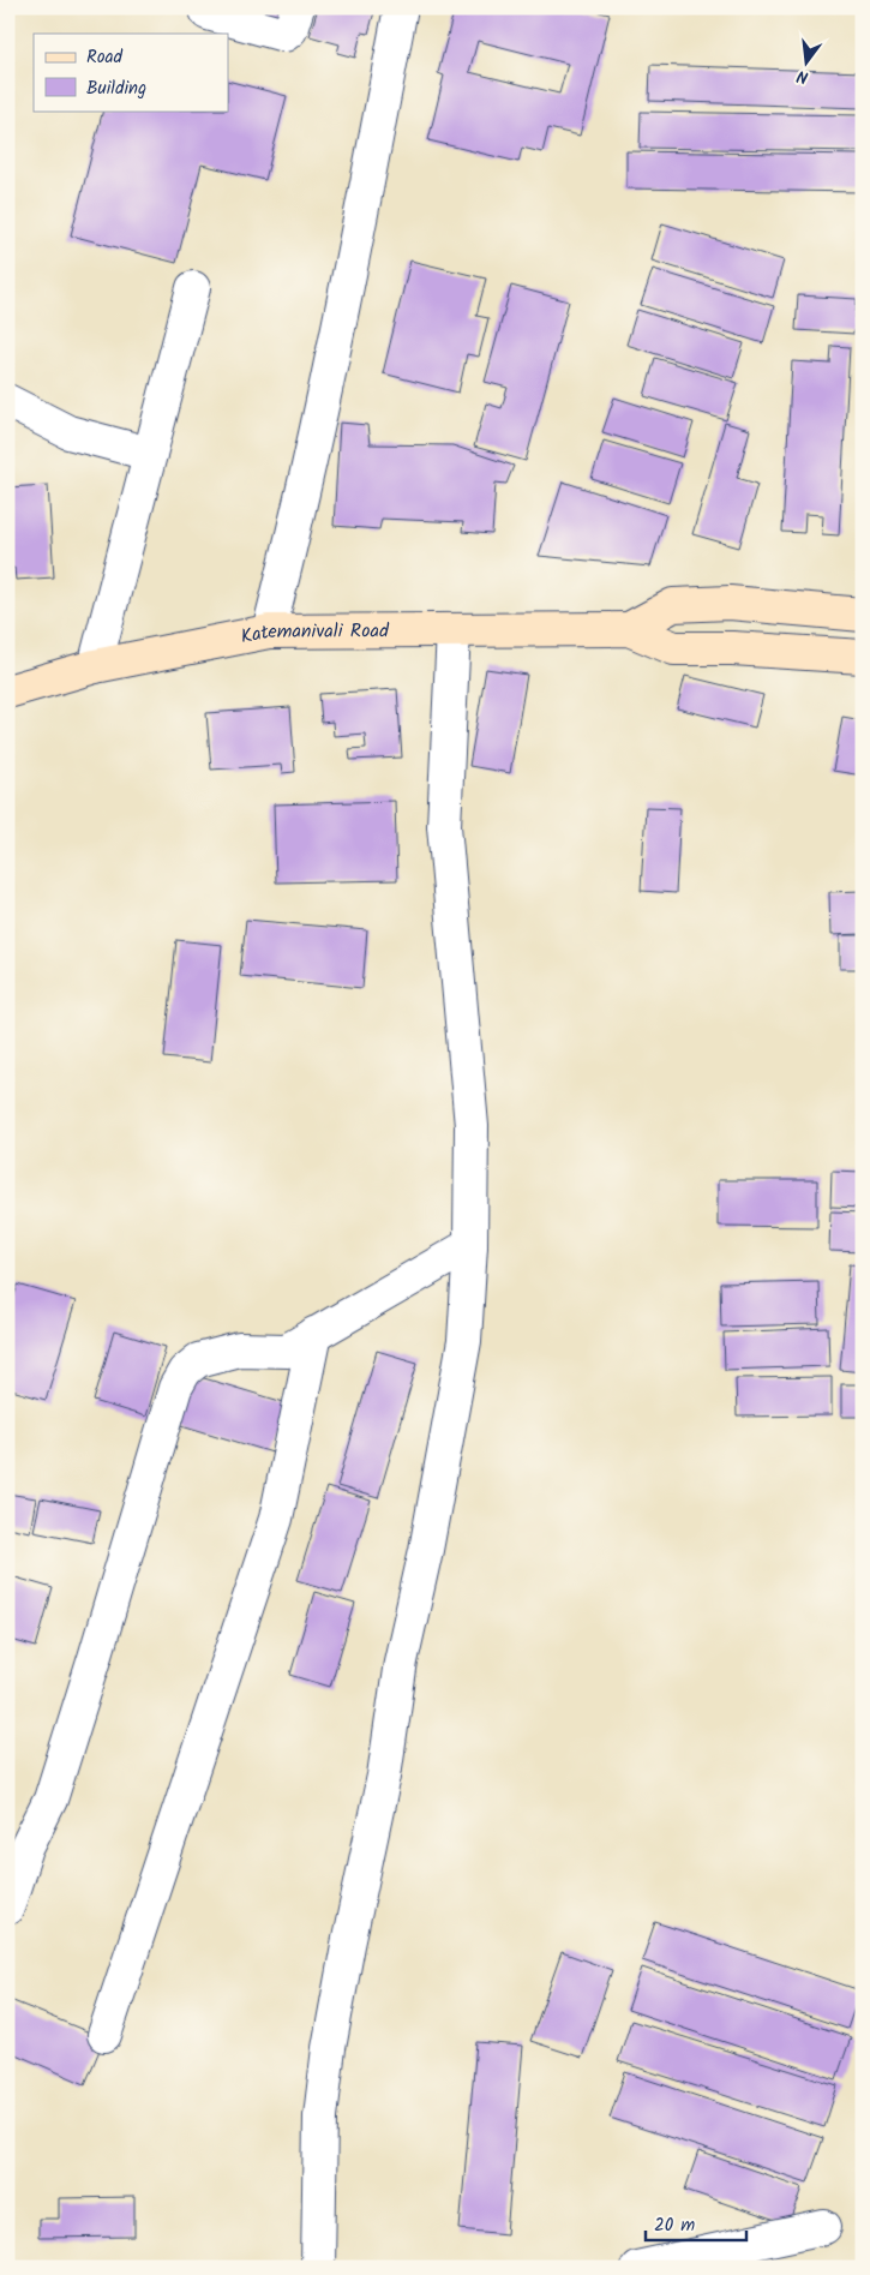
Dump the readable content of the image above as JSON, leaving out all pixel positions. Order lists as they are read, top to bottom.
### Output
{
  "streets": {
    "main road": ["Katemanivali Road"]
  },
  "legend": ["Road", "Building"],
  "scale_bar": "20 m",
  "north": "bottom"
}
